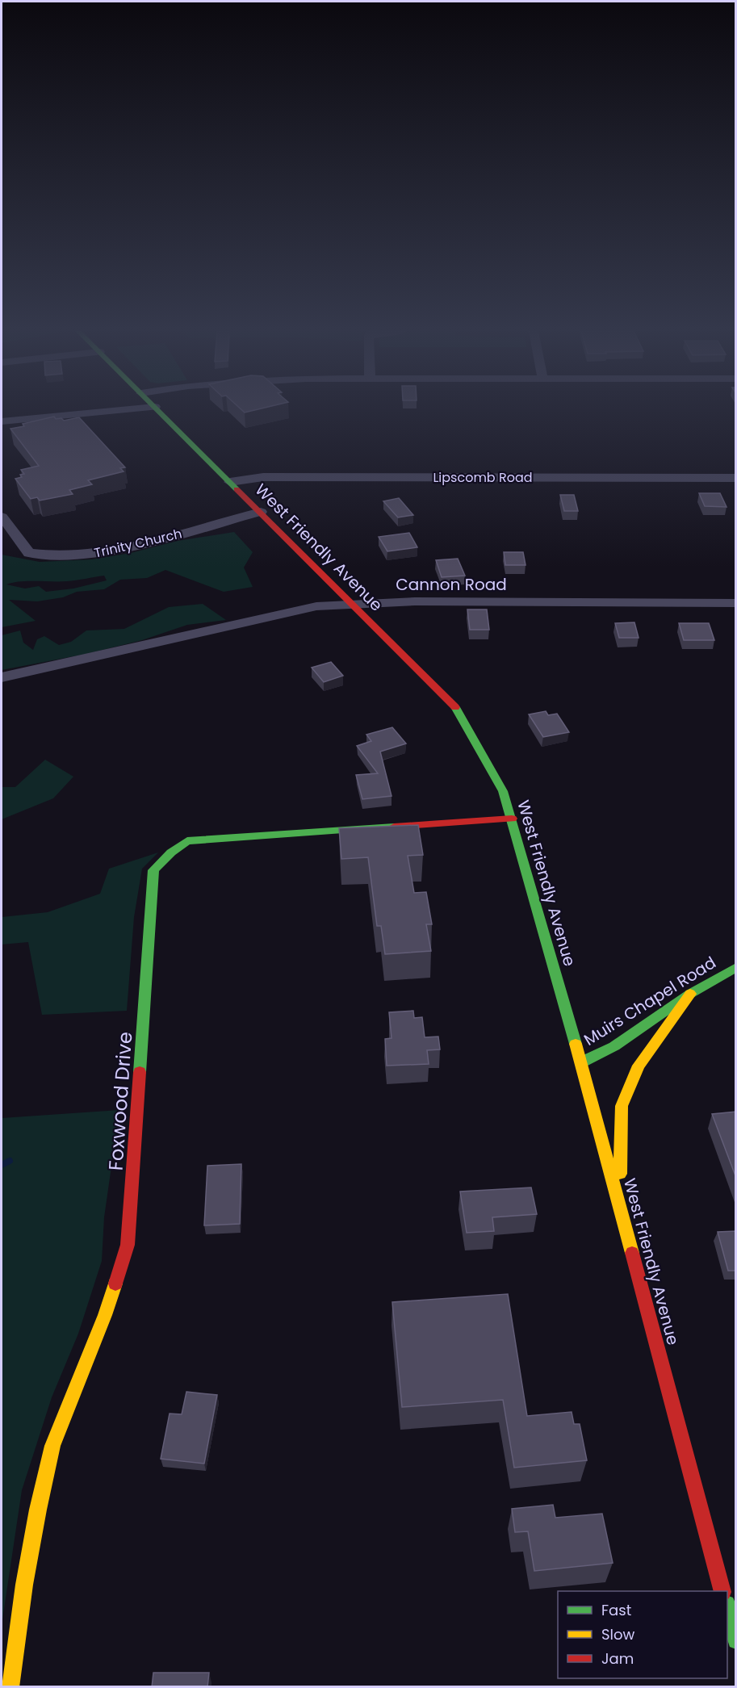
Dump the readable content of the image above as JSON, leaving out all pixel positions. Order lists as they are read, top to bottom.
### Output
{
  "streets": {
    "main road": ["West Friendly Avenue", "Muirs Chapel Road", "Foxwood Drive"],
    "street": ["Lipscomb Road", "Trinity Church", "Cannon Road"]
  },
  "crossings": [
    ["Lipscomb Road", "West Friendly Avenue"],
    ["Trinity Church", "West Friendly Avenue"],
    ["West Friendly Avenue", "Cannon Road"],
    ["West Friendly Avenue", "Muirs Chapel Road"],
    ["West Friendly Avenue", "Foxwood Drive"]
  ],
  "legend": ["Fast", "Slow", "Jam"]
}
